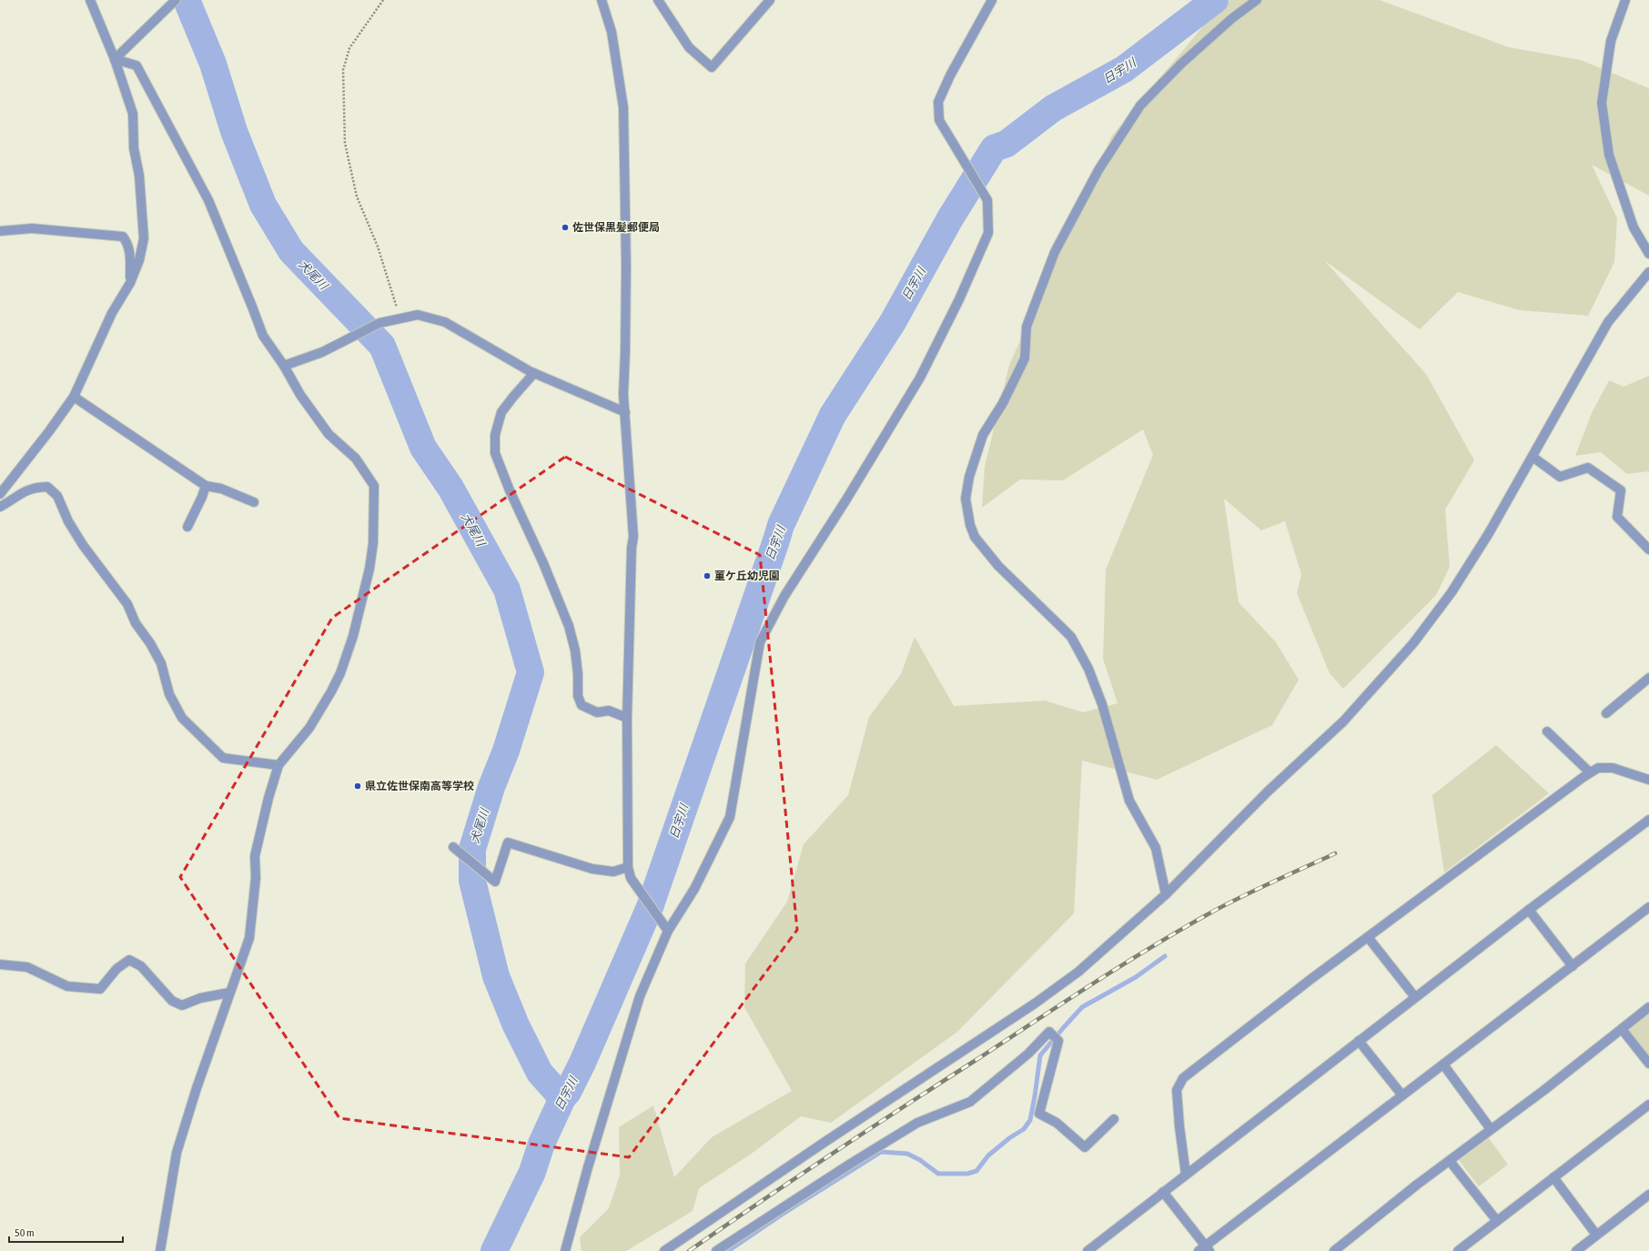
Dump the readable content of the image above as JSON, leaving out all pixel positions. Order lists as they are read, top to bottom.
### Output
{
  "water": ["日宇川", "犬尾川"],
  "places": ["佐世保黒髪郵便局", "菫ケ丘幼児園", "県立佐世保南高等学校"],
  "scale_bar": "50 m"
}
